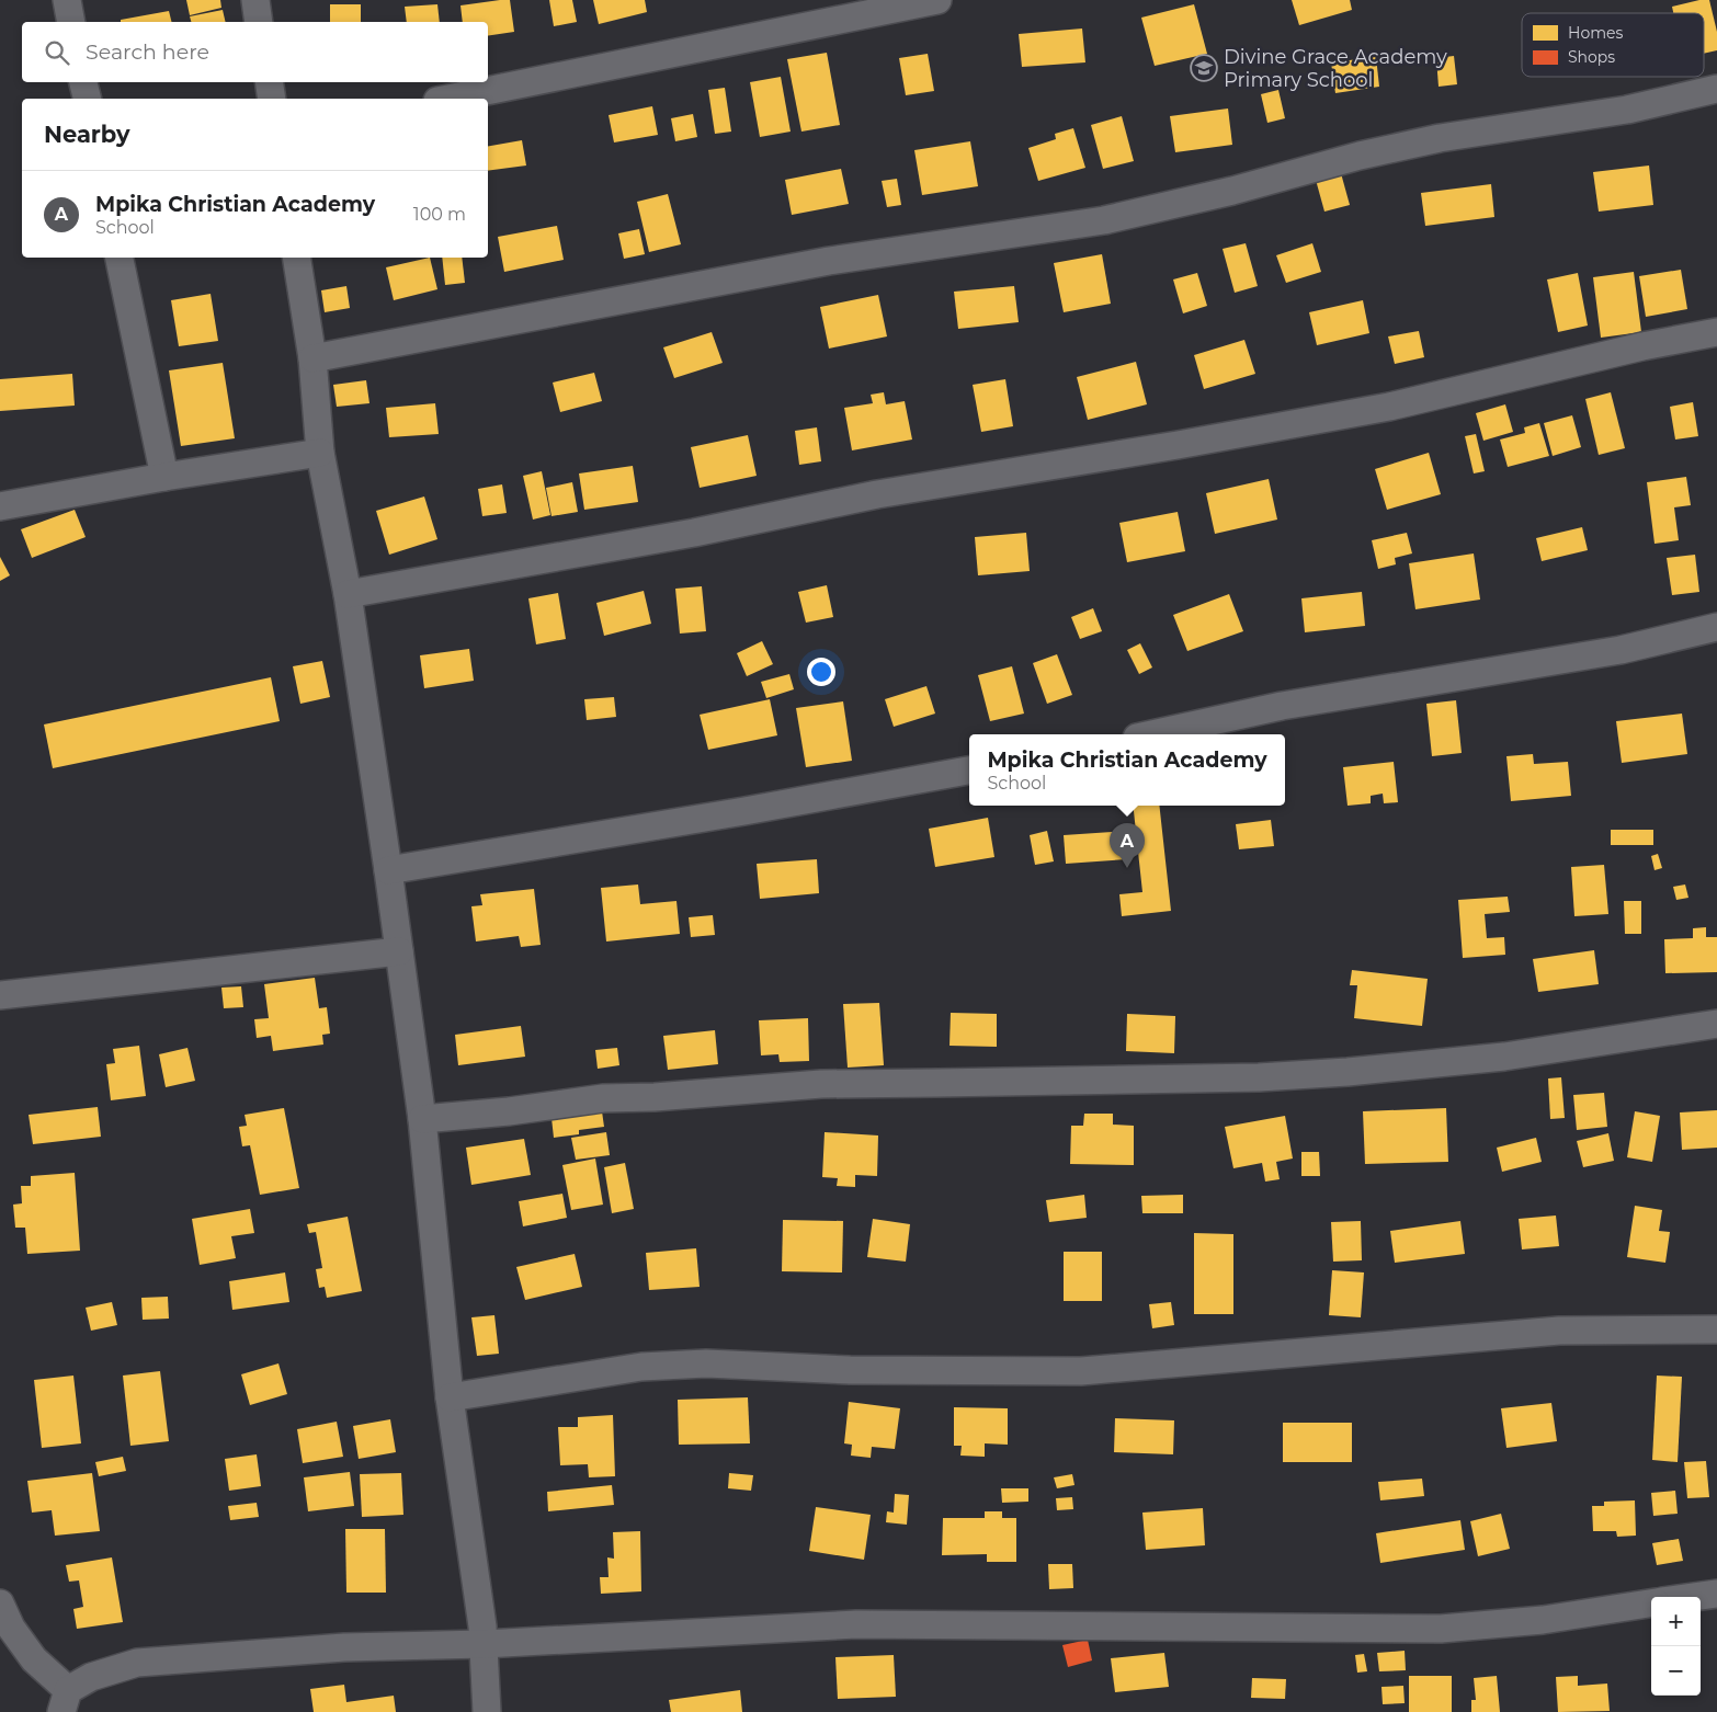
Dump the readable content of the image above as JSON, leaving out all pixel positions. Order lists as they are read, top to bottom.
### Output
{
  "places": {
    "school or university": ["Divine Grace Academy Primary School"]
  },
  "legend": ["Homes", "Shops"],
  "page": {
    "search": "Search here",
    "heading": "Nearby",
    "list": [
      {
        "mark": "A",
        "name": "Mpika Christian Academy",
        "note": "School",
        "value": "100 m"
      }
    ],
    "popup": ["Mpika Christian Academy", "School"],
    "pins": "A",
    "map_buttons": ["+", "−"]
  }
}
